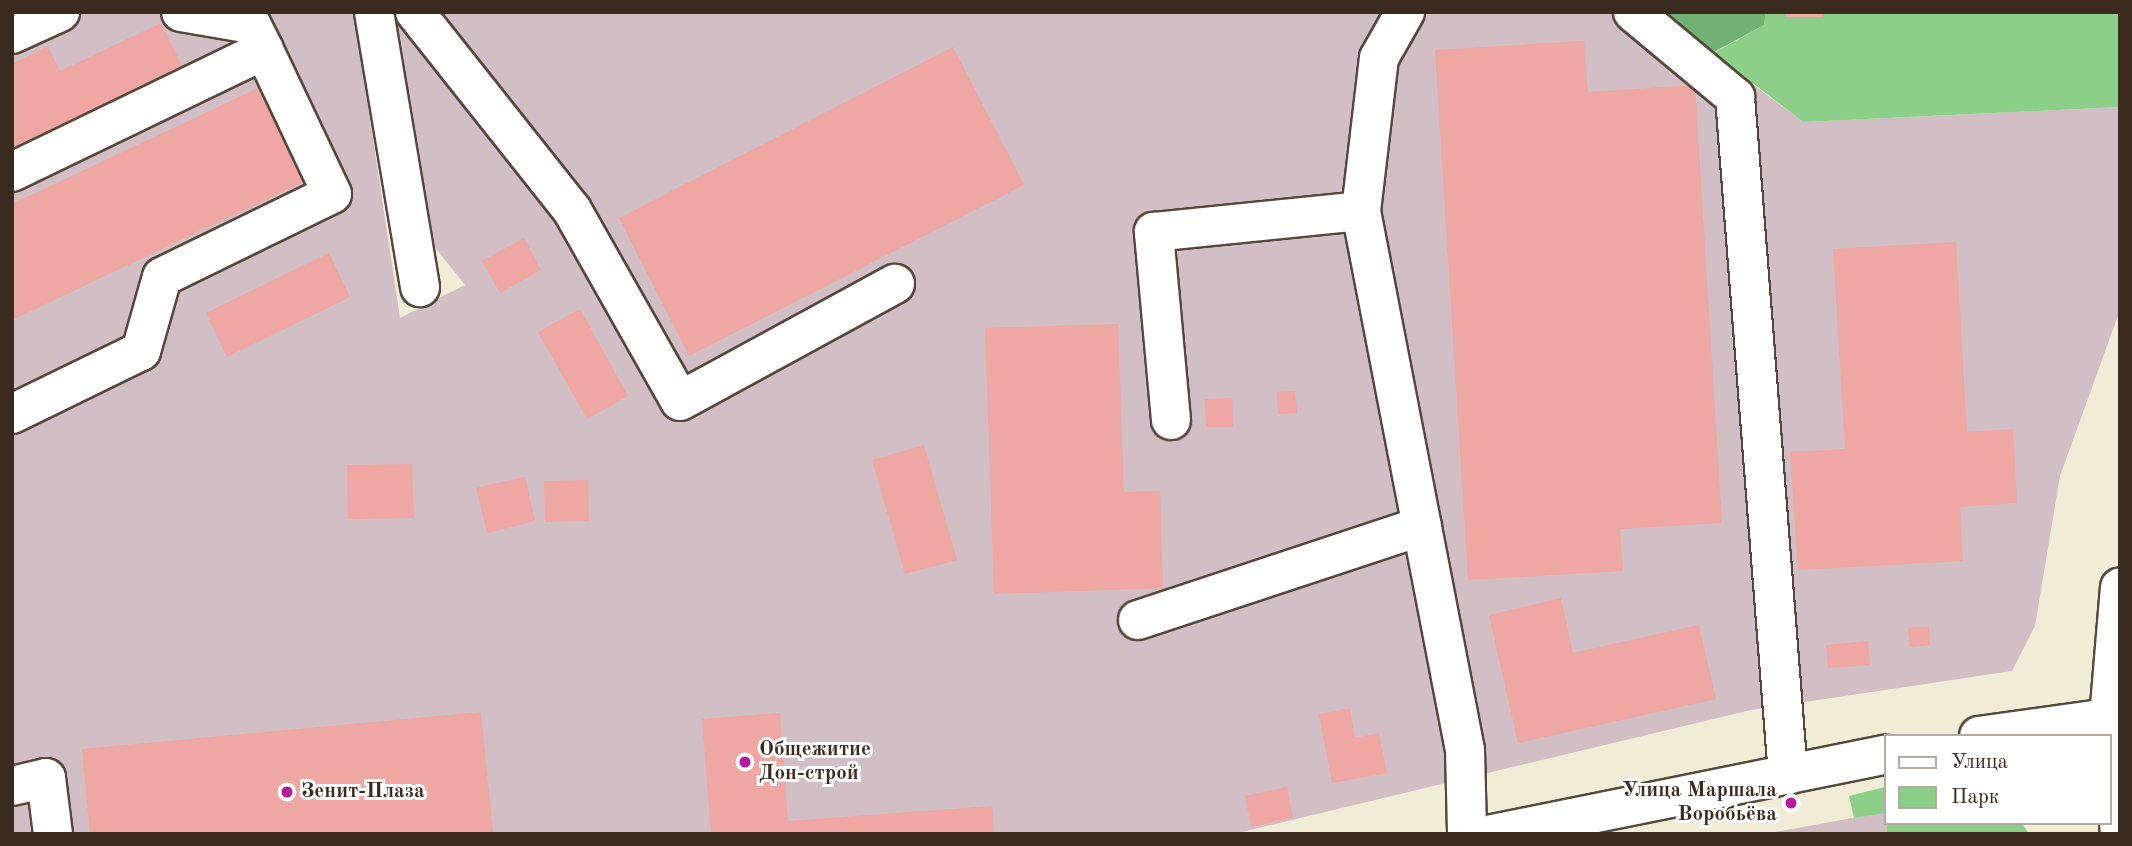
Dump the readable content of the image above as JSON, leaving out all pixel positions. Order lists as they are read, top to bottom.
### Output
{
  "places": ["Общежитие Дон-строй", "Зенит-Плаза", "Улица Маршала Воробьёва"],
  "legend": ["Улица", "Парк"]
}
